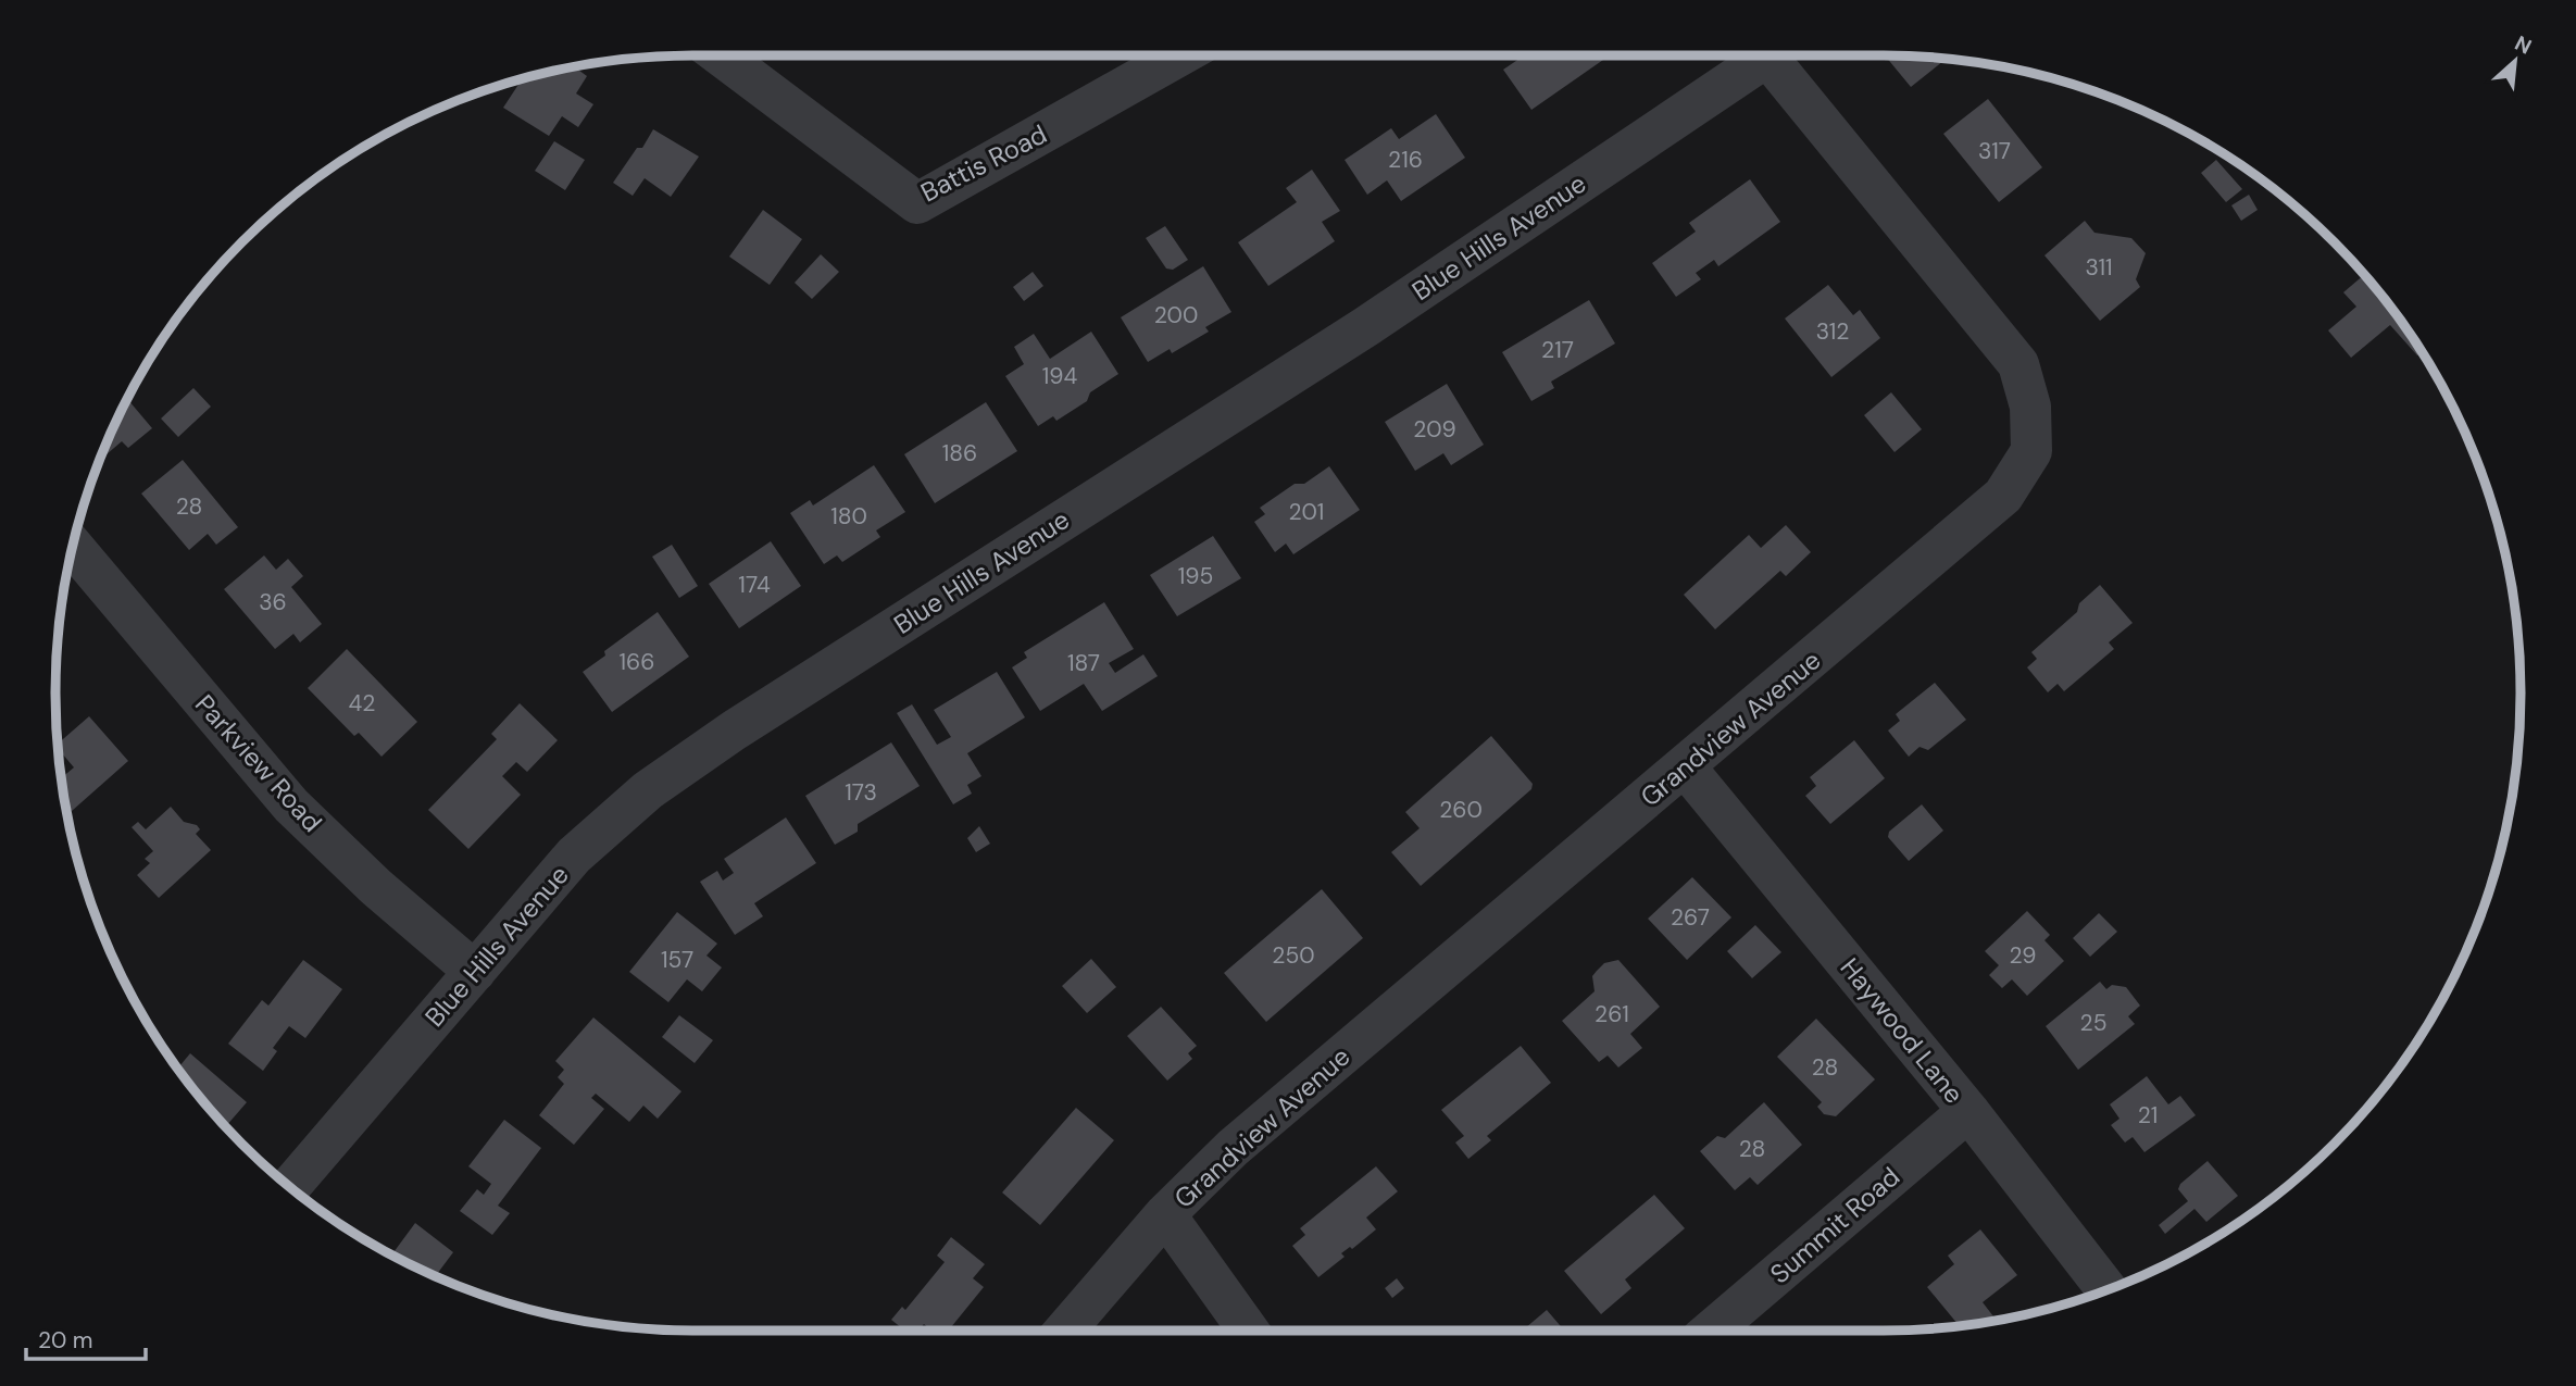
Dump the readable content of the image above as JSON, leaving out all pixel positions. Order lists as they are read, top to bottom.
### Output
{
  "streets": {
    "street": [
      "Battis Road",
      "Blue Hills Avenue",
      "Grandview Avenue",
      "Parkview Road",
      "Haywood Lane",
      "Summit Road"
    ]
  },
  "crossings": [
    ["Blue Hills Avenue", "Parkview Road"],
    ["Grandview Avenue", "Haywood Lane"],
    ["Haywood Lane", "Summit Road"]
  ],
  "house_numbers": [
    "317",
    "216",
    "311",
    "200",
    "312",
    "217",
    "194",
    "209",
    "186",
    "28",
    "201",
    "180",
    "195",
    "174",
    "36",
    "166",
    "187",
    "42",
    "173",
    "260",
    "267",
    "250",
    "29",
    "157",
    "261",
    "25",
    "28",
    "21",
    "28"
  ],
  "scale_bar": "20 m",
  "north": "top right"
}
